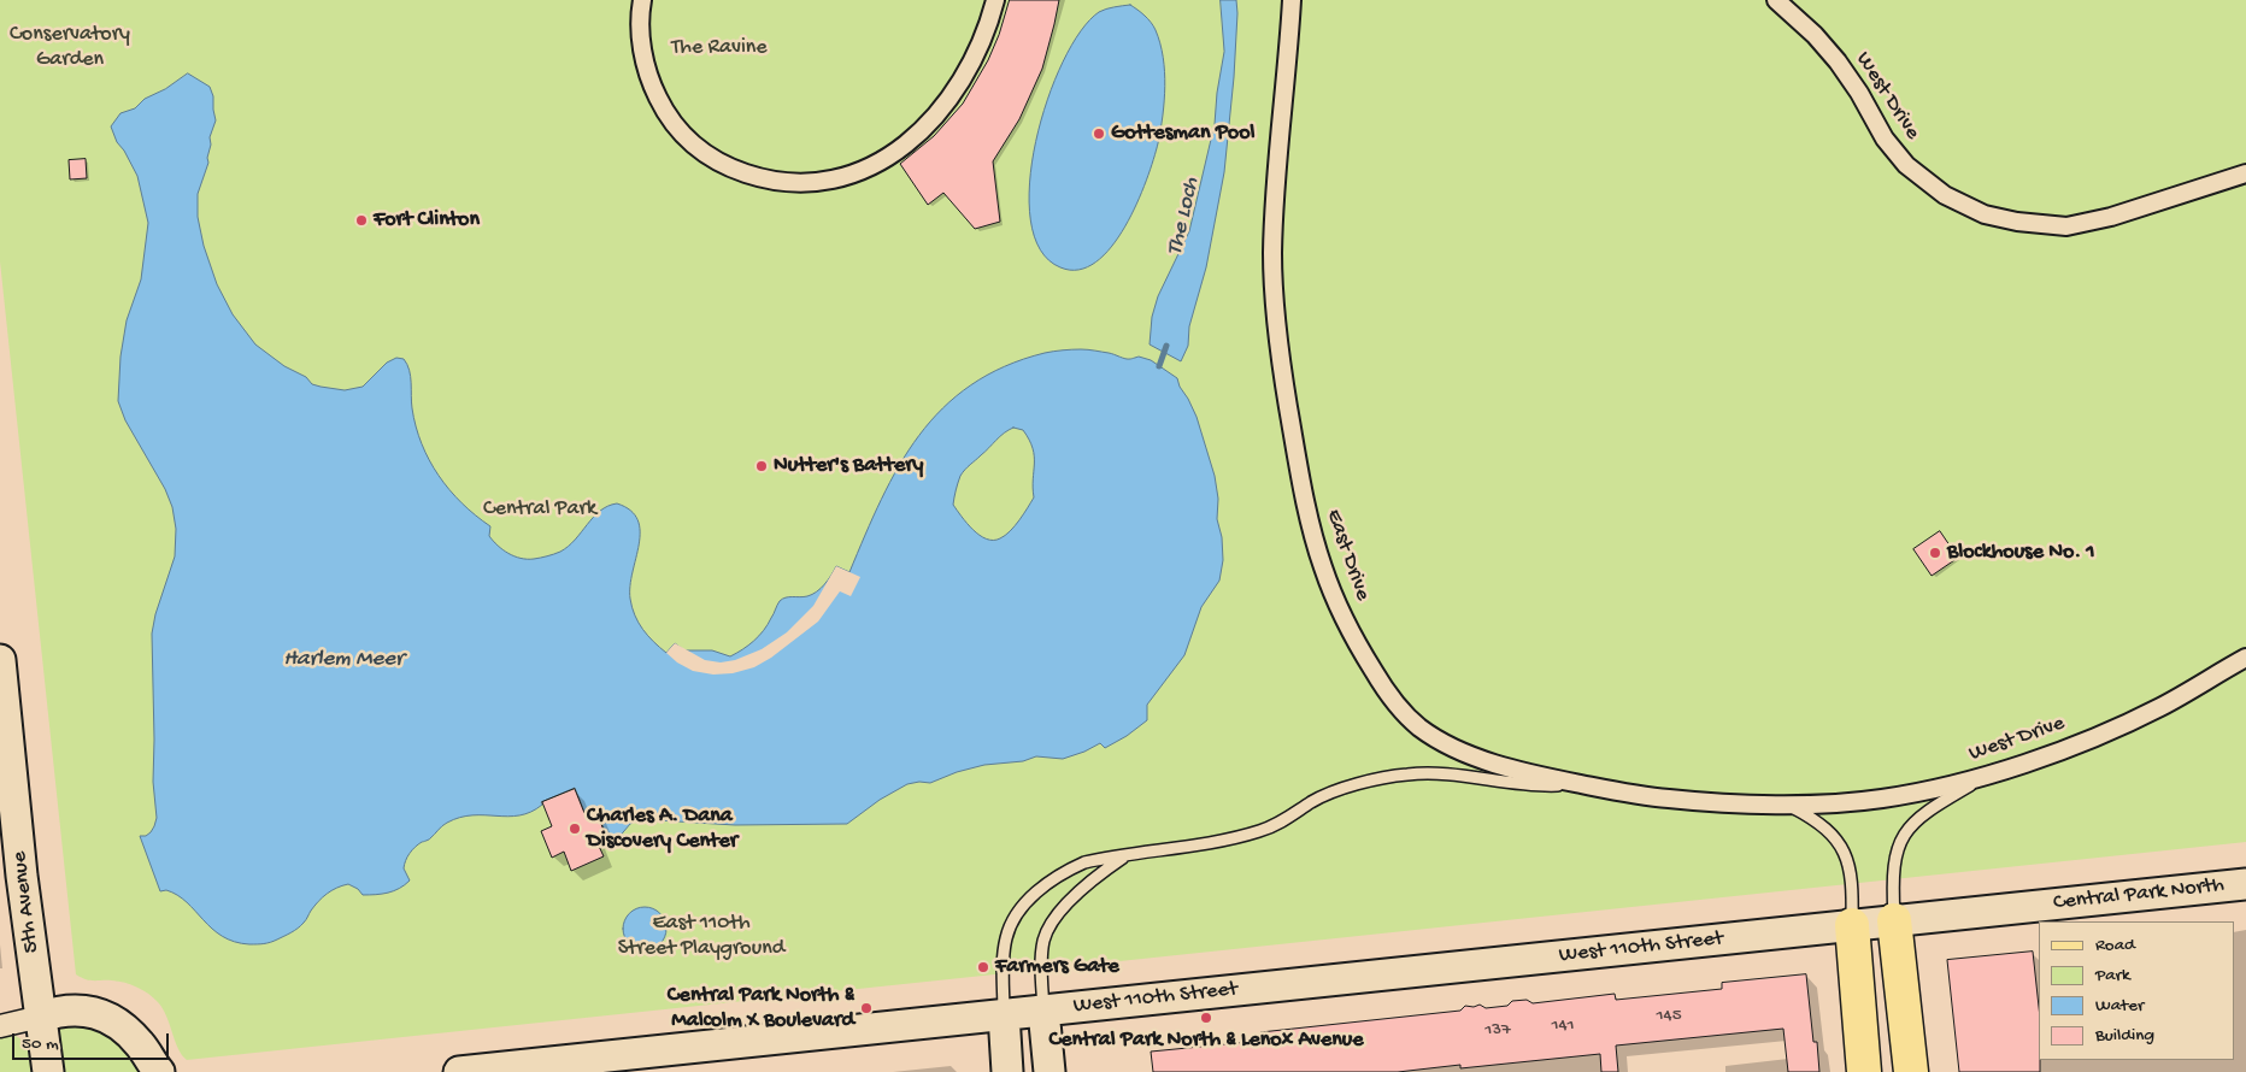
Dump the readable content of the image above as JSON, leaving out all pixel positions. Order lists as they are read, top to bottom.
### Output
{
  "streets": {
    "main road": ["Central Park North", "5th Avenue", "West 110th Street"],
    "street": ["West Drive", "East Drive"]
  },
  "crossings": [
    ["West Drive", "East Drive"],
    ["Central Park North", "West 110th Street"]
  ],
  "water": ["The Loch", "Harlem Meer"],
  "parks": [
    "Conservatory Garden",
    "The Ravine",
    "Central Park",
    "East 110th Street Playground"
  ],
  "places": [
    "Gottesman Pool",
    "Fort Clinton",
    "Nutter's Battery",
    "Blockhouse No. 1",
    "Charles A. Dana Discovery Center",
    "Farmers Gate",
    "Central Park North & Malcolm X Boulevard",
    "Central Park North & Lenox Avenue"
  ],
  "house_numbers": ["145", "141", "137"],
  "legend": [
    "Road",
    "Park",
    "Water",
    "Building"
  ],
  "scale_bar": "50 m"
}
